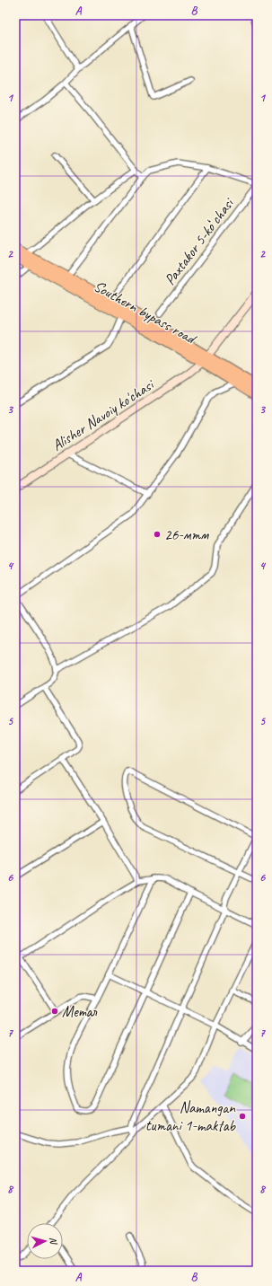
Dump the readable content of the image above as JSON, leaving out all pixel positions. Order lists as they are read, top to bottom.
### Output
{
  "streets": {
    "highway": ["Southern bypass road"],
    "main road": ["Alisher Navoiy ko'chasi"],
    "street": ["Paxtakor 5-koʻchasi"]
  },
  "crossings": [
    ["Southern bypass road", "Alisher Navoiy ko'chasi"]
  ],
  "places": ["26-мтм", "Метал", "Namangan tumani 1-maktab"],
  "north": "right",
  "grid": {
    "columns": ["A", "B"],
    "rows": [
      "1",
      "2",
      "3",
      "4",
      "5",
      "6",
      "7",
      "8"
    ]
  }
}
